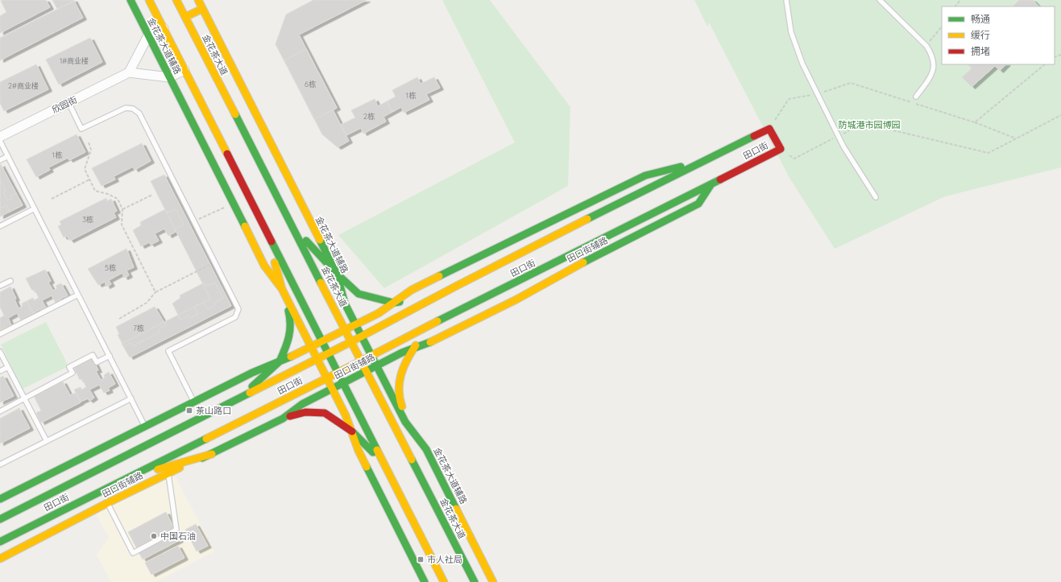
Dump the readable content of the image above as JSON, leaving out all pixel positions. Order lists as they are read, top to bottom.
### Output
{
  "streets": {
    "main road": [
      "金花茶大道辅路",
      "金花茶大道",
      "田口街",
      "田口街辅路"
    ],
    "street": ["欣园街"]
  },
  "crossings": [
    ["金花茶大道辅路", "田口街"],
    ["金花茶大道辅路", "田口街辅路"],
    ["金花茶大道", "田口街"],
    ["金花茶大道", "田口街辅路"],
    ["田口街", "田口街辅路"]
  ],
  "parks": ["防城港市园博园"],
  "places": {
    "transit": ["茶山路口", "市人社局"],
    "other": ["中国石油"]
  },
  "house_numbers": [
    "1#商业楼",
    "6栋",
    "2#商业楼",
    "1栋",
    "2栋",
    "1栋",
    "3栋",
    "5栋",
    "7栋"
  ],
  "legend": ["畅通", "缓行", "拥堵"]
}
